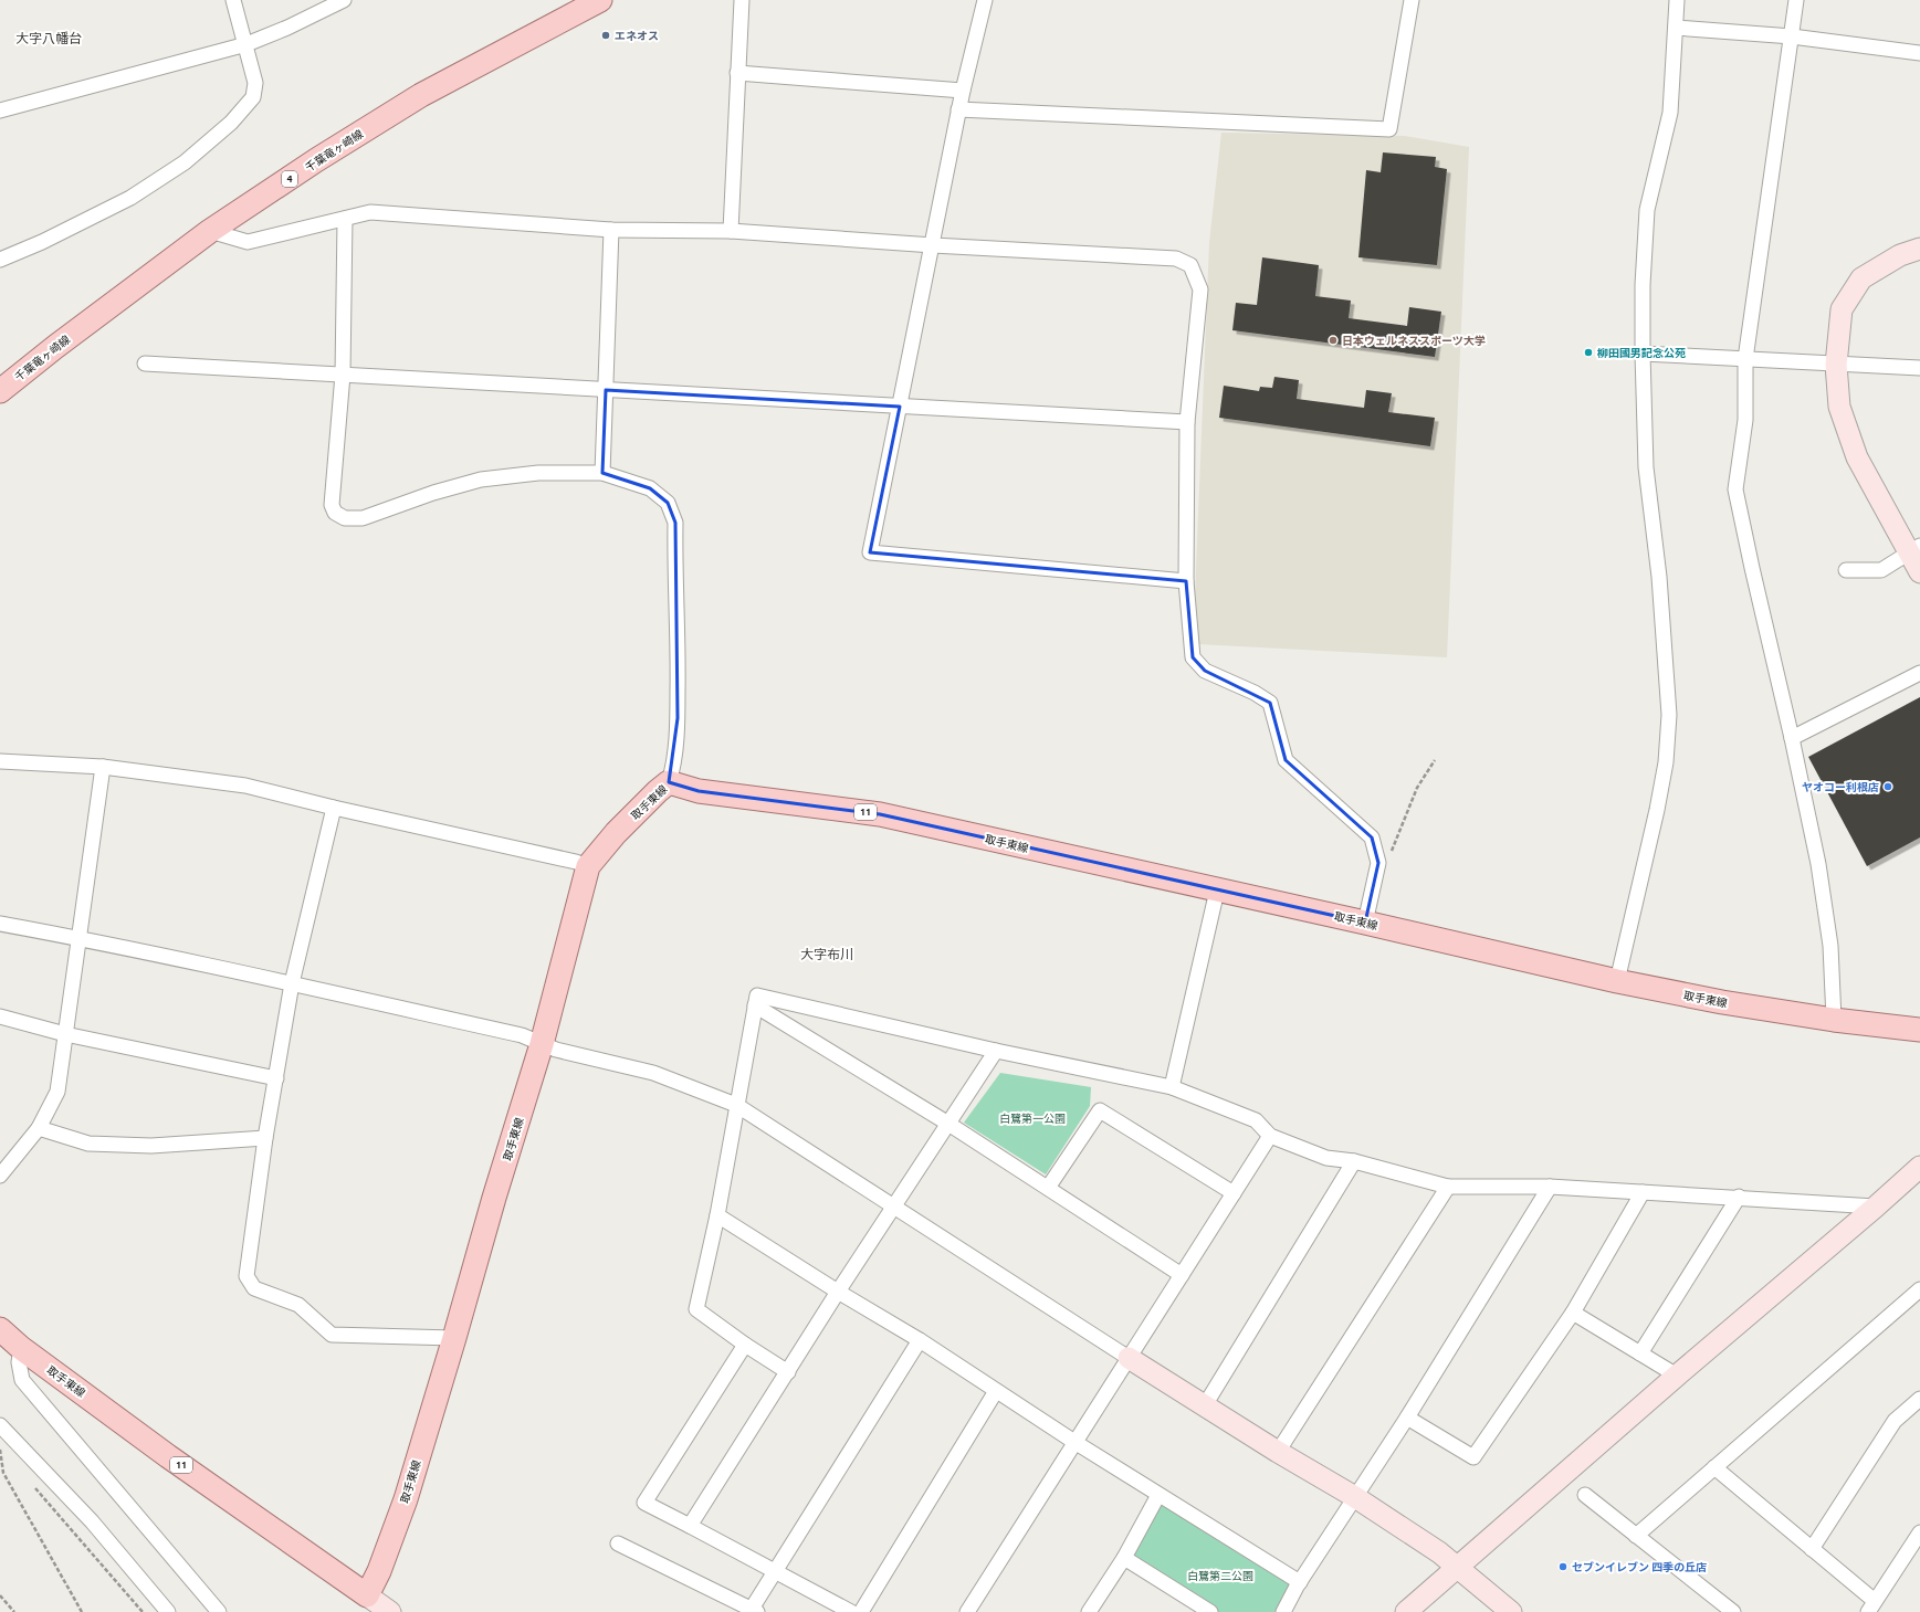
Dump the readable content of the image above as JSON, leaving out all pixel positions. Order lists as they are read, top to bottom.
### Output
{
  "streets": {
    "main road": [
      "千葉竜ヶ崎線",
      "4",
      "取手東線",
      "11"
    ]
  },
  "districts": ["大字八幡台", "大字布川"],
  "parks": ["白鷺第一公園", "白鷺第二公園"],
  "places": [
    "エネオス",
    "日本ウェルネススポーツ大学",
    "柳田國男記念公苑",
    "ヤオコー利根店",
    "セブンイレブン 四季の丘店"
  ]
}
